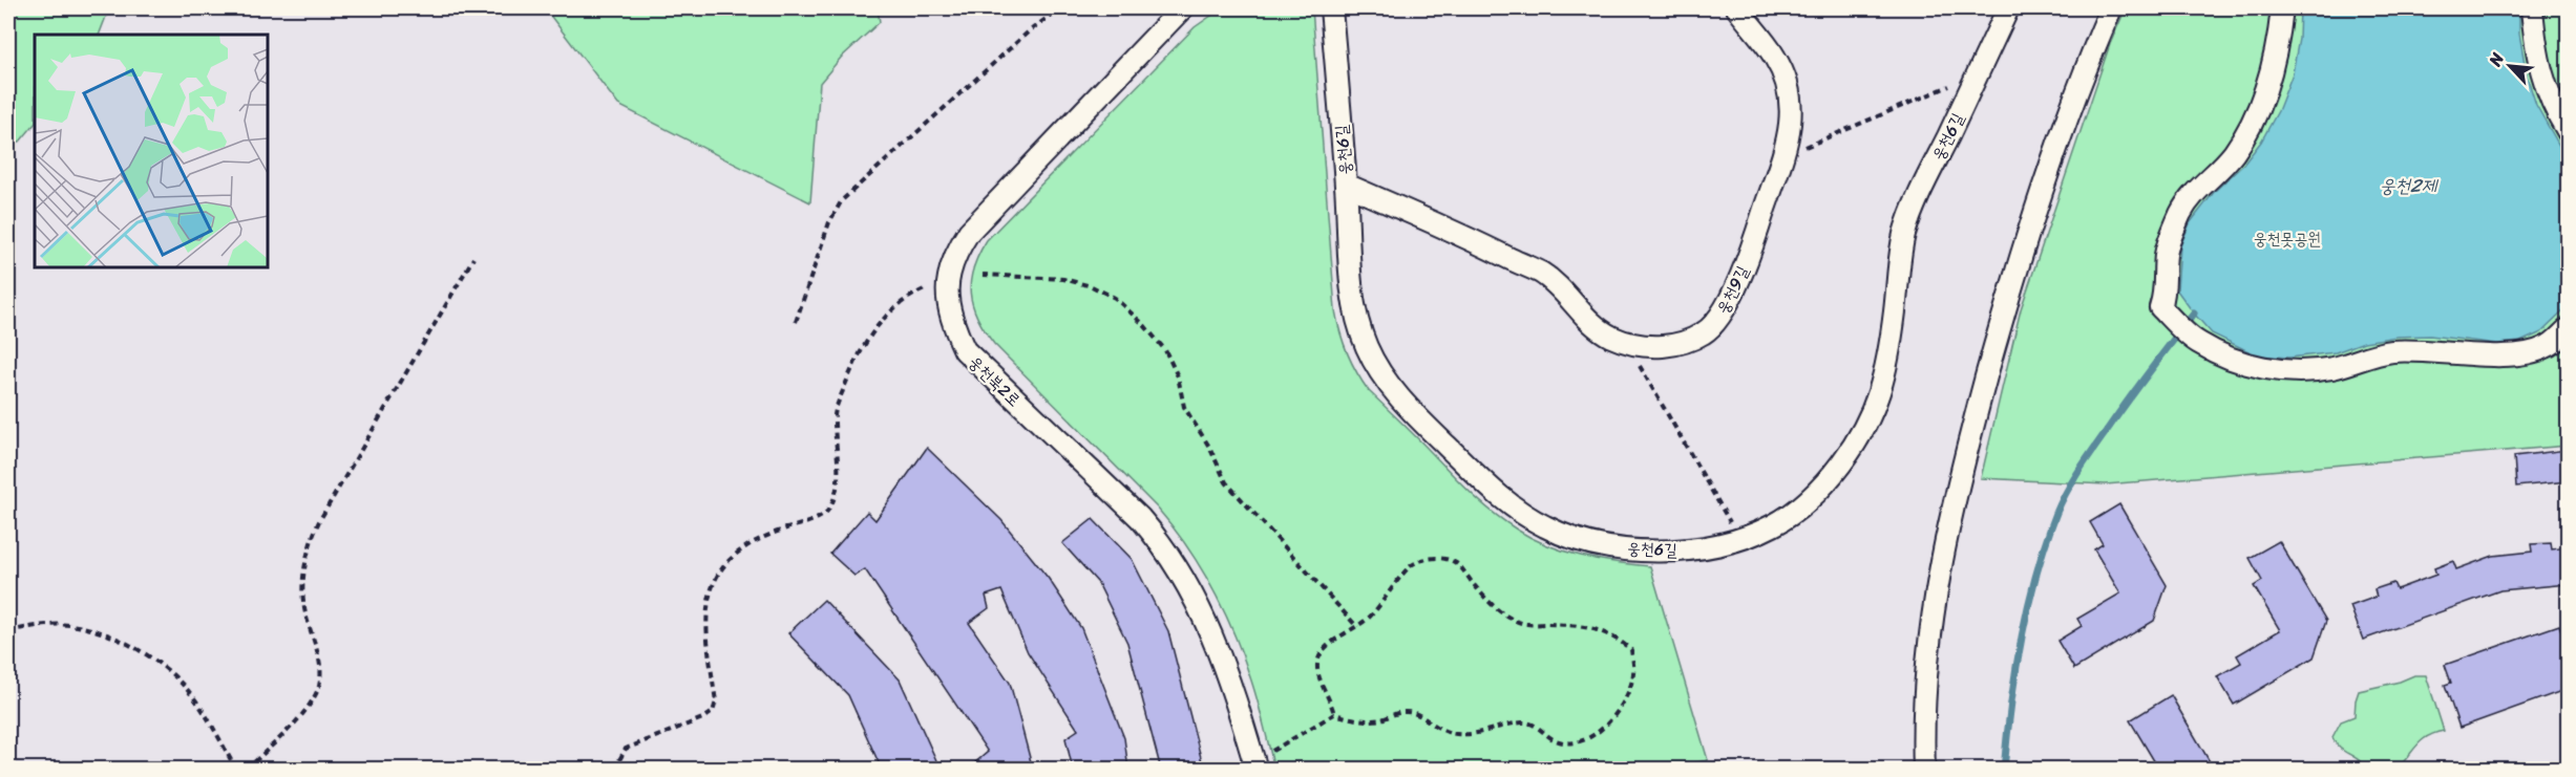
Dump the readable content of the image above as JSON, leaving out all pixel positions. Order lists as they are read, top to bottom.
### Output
{
  "streets": {
    "street": ["웅천6길", "웅천9길", "웅천북2로"]
  },
  "crossings": [
    ["웅천6길", "웅천9길"]
  ],
  "water": ["웅천2제"],
  "parks": ["웅천못공원"],
  "north": "top left"
}
